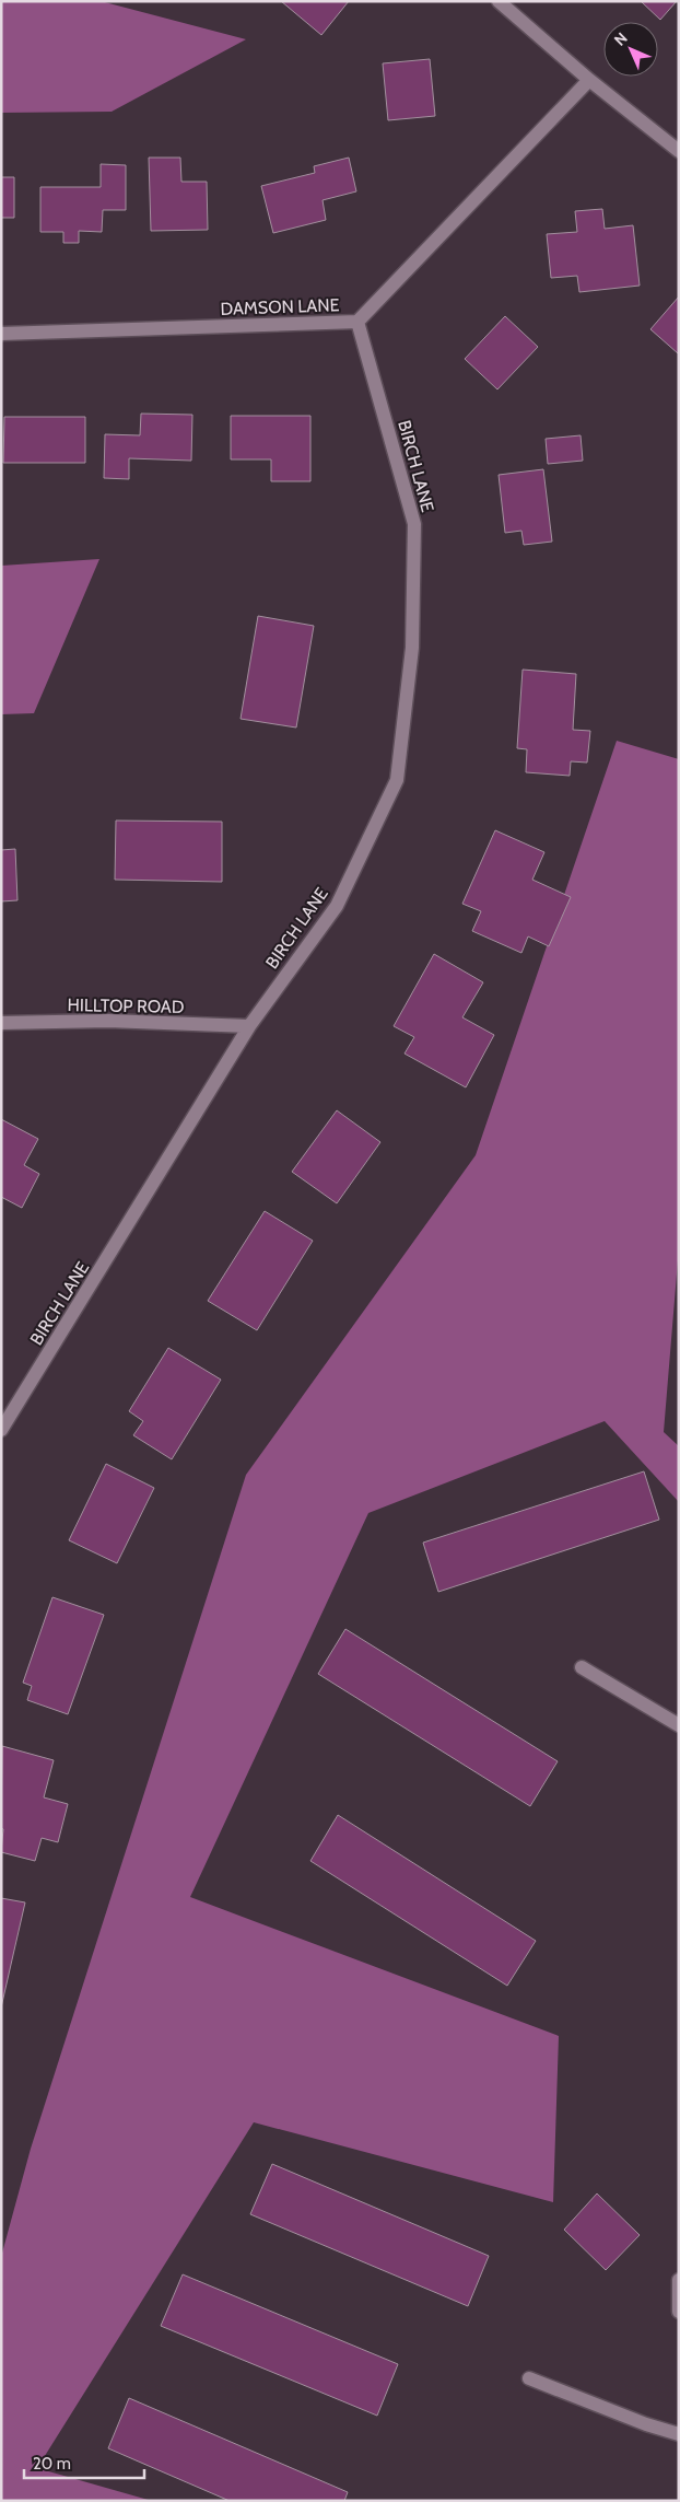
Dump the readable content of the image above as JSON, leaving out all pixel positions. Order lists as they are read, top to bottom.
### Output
{
  "streets": {
    "street": ["DAMSON LANE", "BIRCH LANE", "HILLTOP ROAD"]
  },
  "crossings": [
    ["DAMSON LANE", "BIRCH LANE"],
    ["BIRCH LANE", "HILLTOP ROAD"]
  ],
  "scale_bar": "20 m",
  "north": "top left"
}
